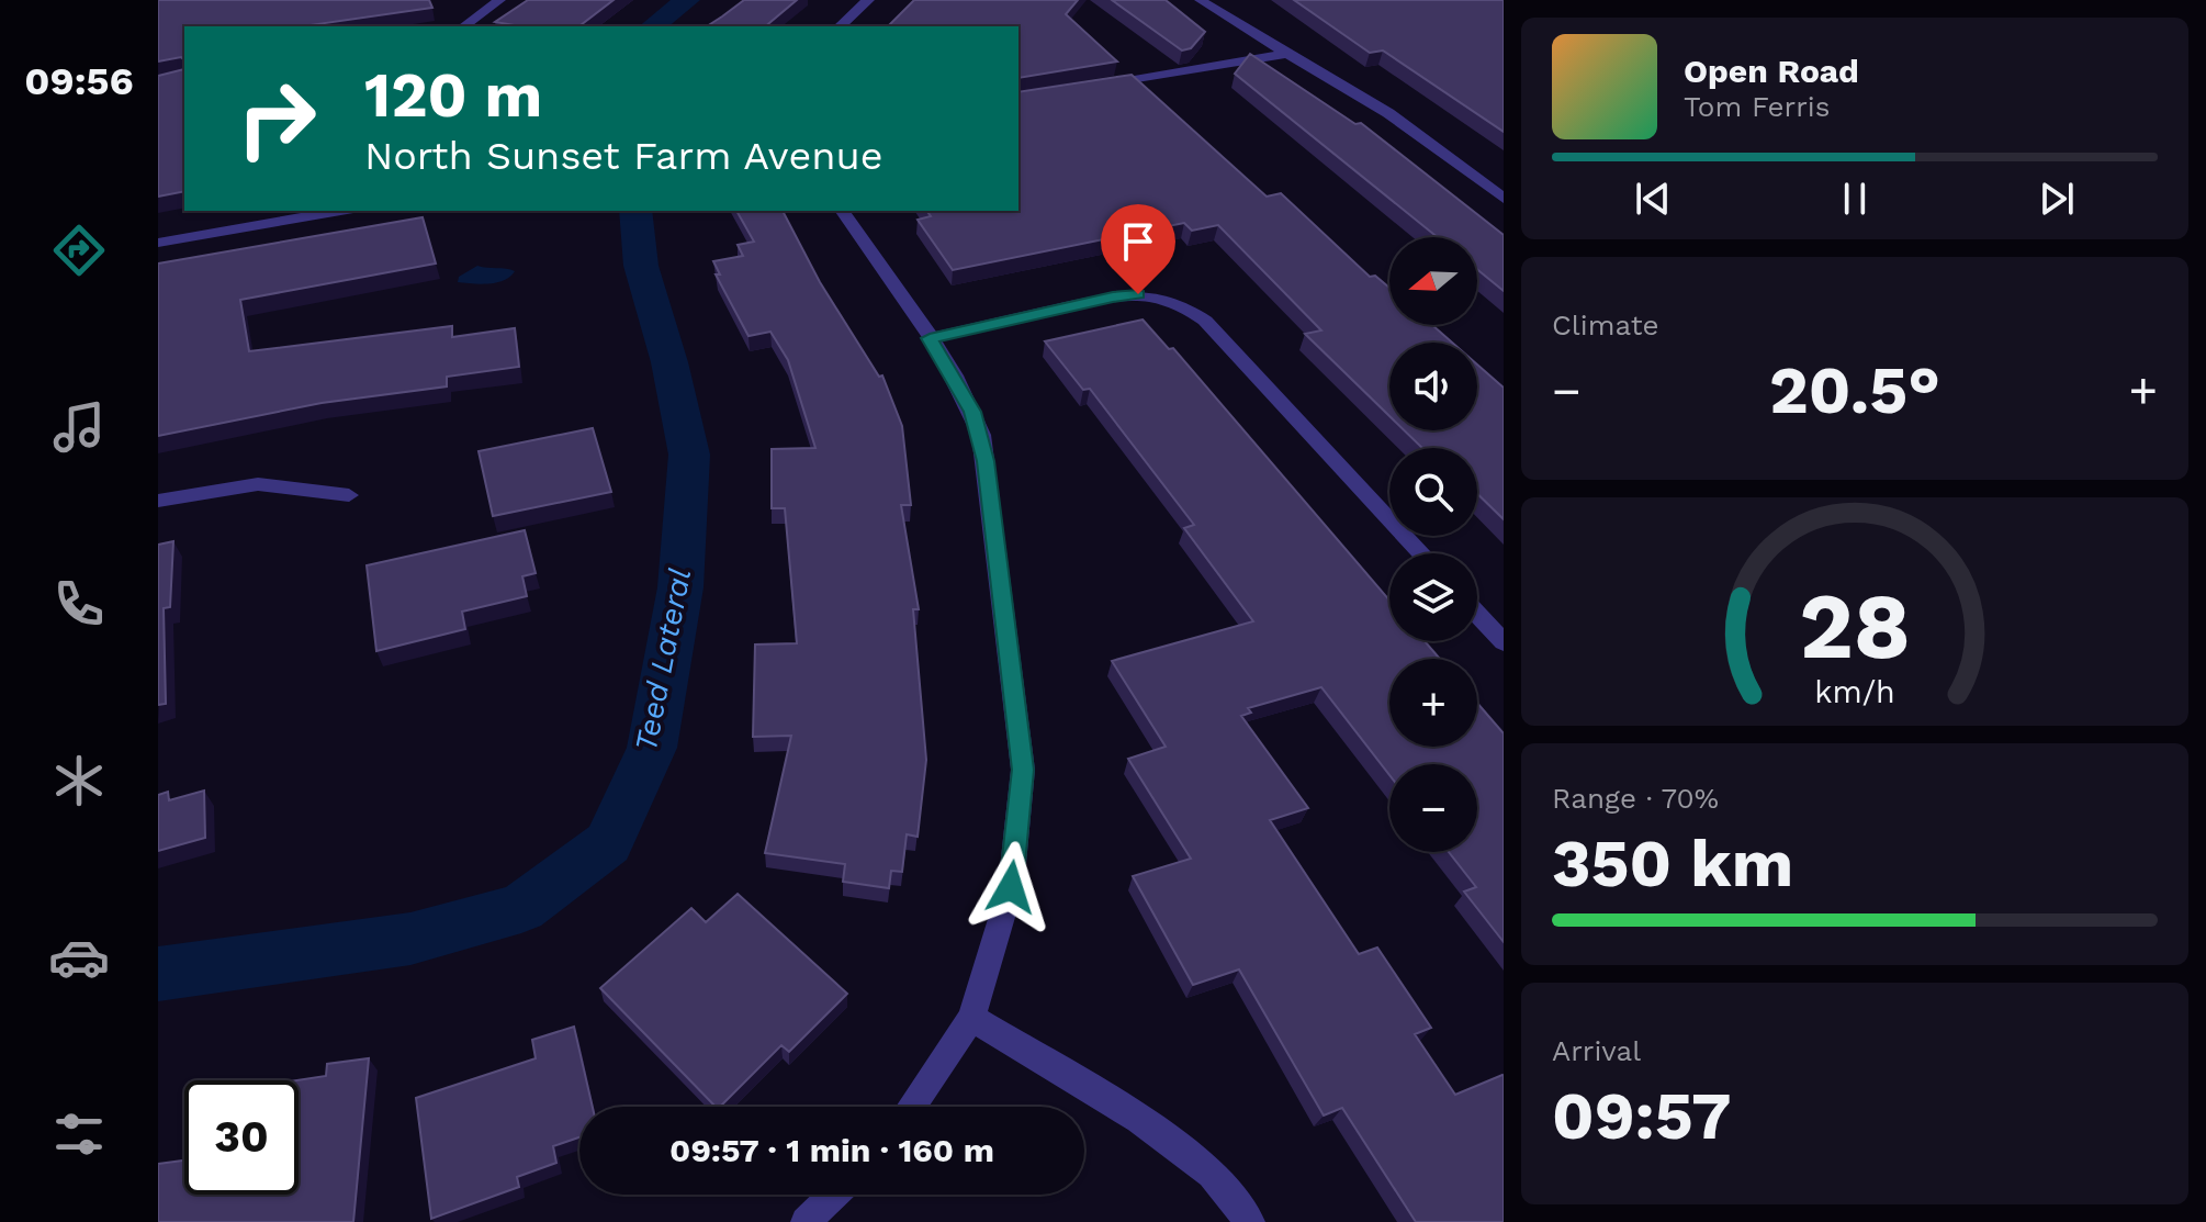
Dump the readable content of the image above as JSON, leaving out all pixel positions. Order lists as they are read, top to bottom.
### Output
{
  "water": ["Teed Lateral"],
  "north": "left",
  "page": {
    "tabs": "09:56",
    "turn": ["120 m", "North Sunset Farm Avenue"],
    "song": ["Open Road", "Tom Ferris"],
    "map_buttons": ["+", "−"],
    "tile": [
      "Climate",
      ["Range · 70%", "350 km"],
      ["Arrival", "09:57"]
    ],
    "heat": ["−", "20.5°", "+"],
    "limit": "30",
    "trip": "09:57 · 1 min · 160 m",
    "gauge": ["28", "km/h"]
  }
}
